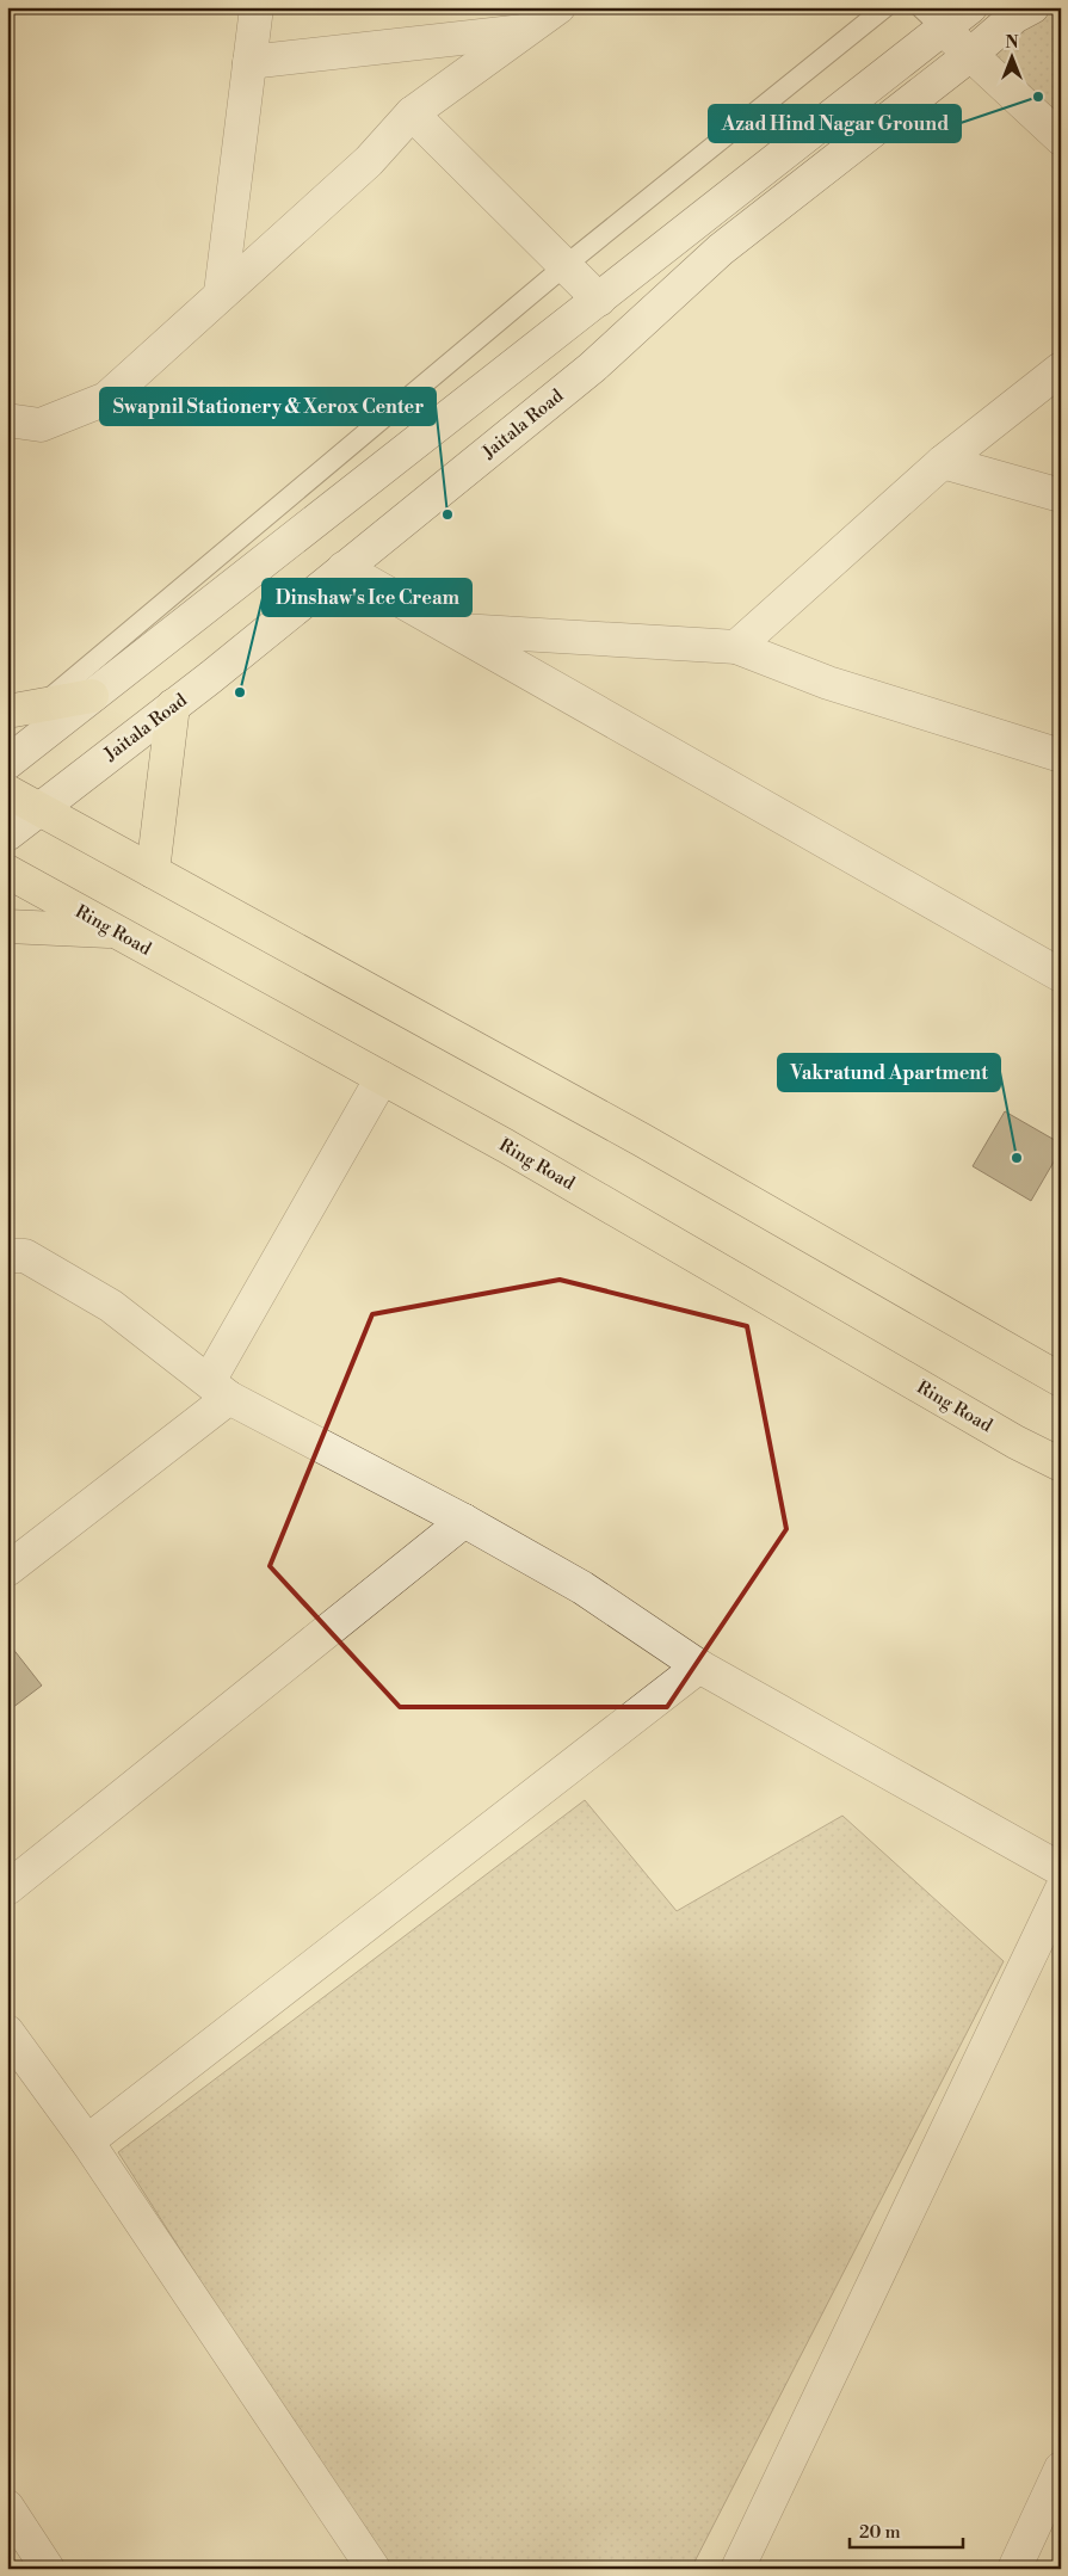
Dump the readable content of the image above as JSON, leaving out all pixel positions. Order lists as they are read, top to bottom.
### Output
{
  "streets": {
    "main road": ["Ring Road"],
    "street": ["Jaitala Road"]
  },
  "places": [
    "Azad Hind Nagar Ground",
    "Swapnil Stationery & Xerox Center",
    "Dinshaw's Ice Cream",
    "Vakratund Apartment"
  ],
  "scale_bar": "20 m",
  "north": "top"
}
